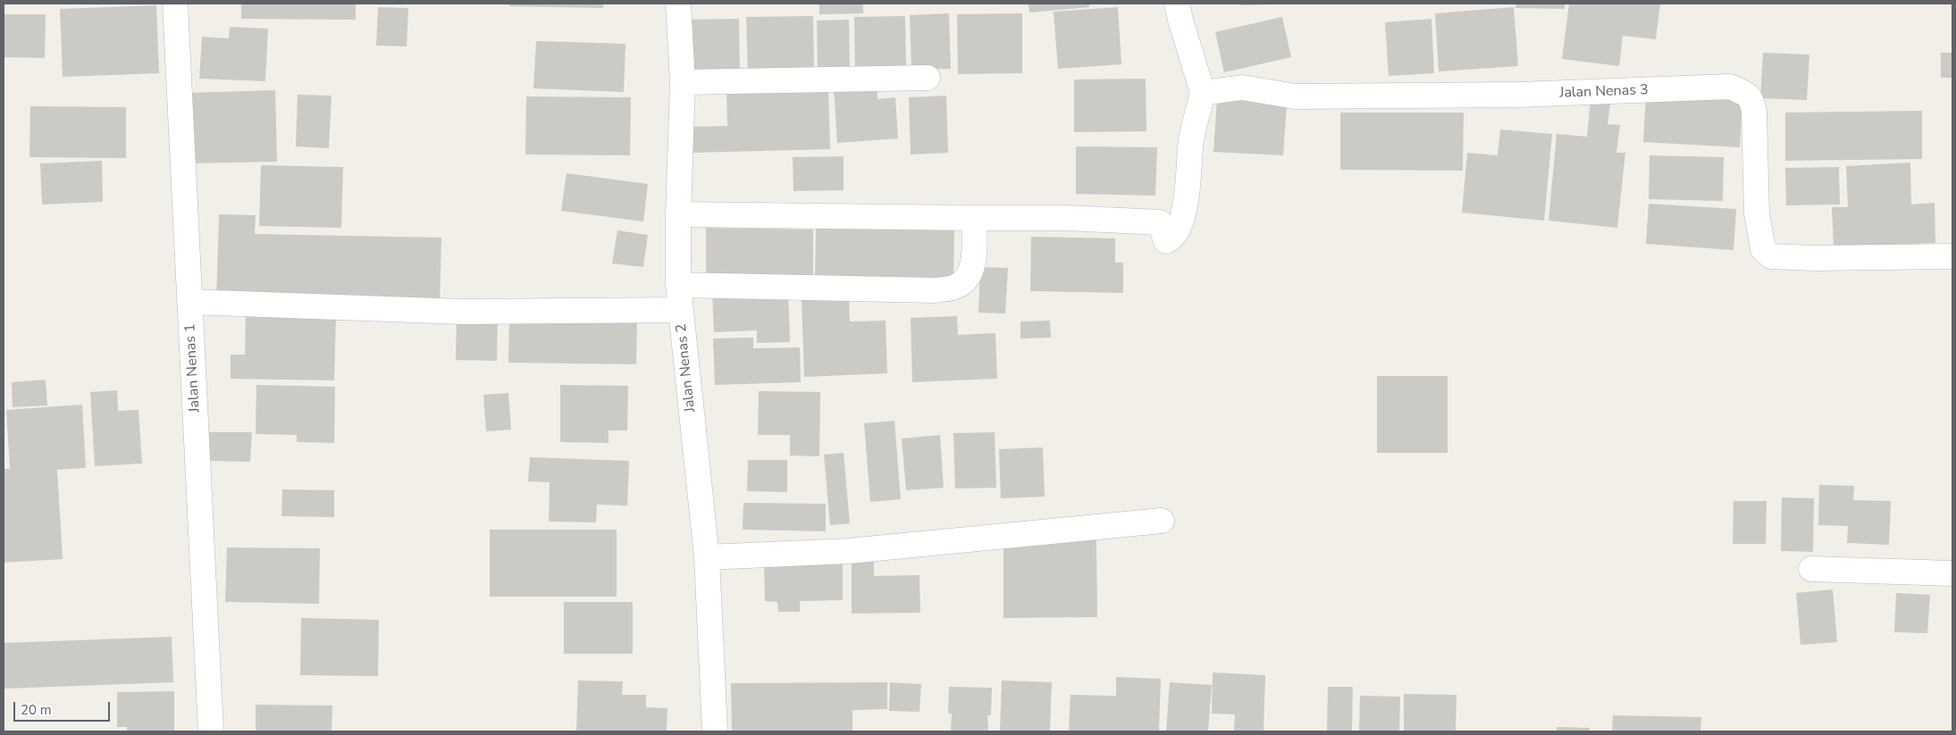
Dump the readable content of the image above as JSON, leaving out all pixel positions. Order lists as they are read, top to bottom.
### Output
{
  "streets": {
    "street": ["Jalan Nenas 3", "Jalan Nenas 1", "Jalan Nenas 2"]
  },
  "scale_bar": "20 m"
}
